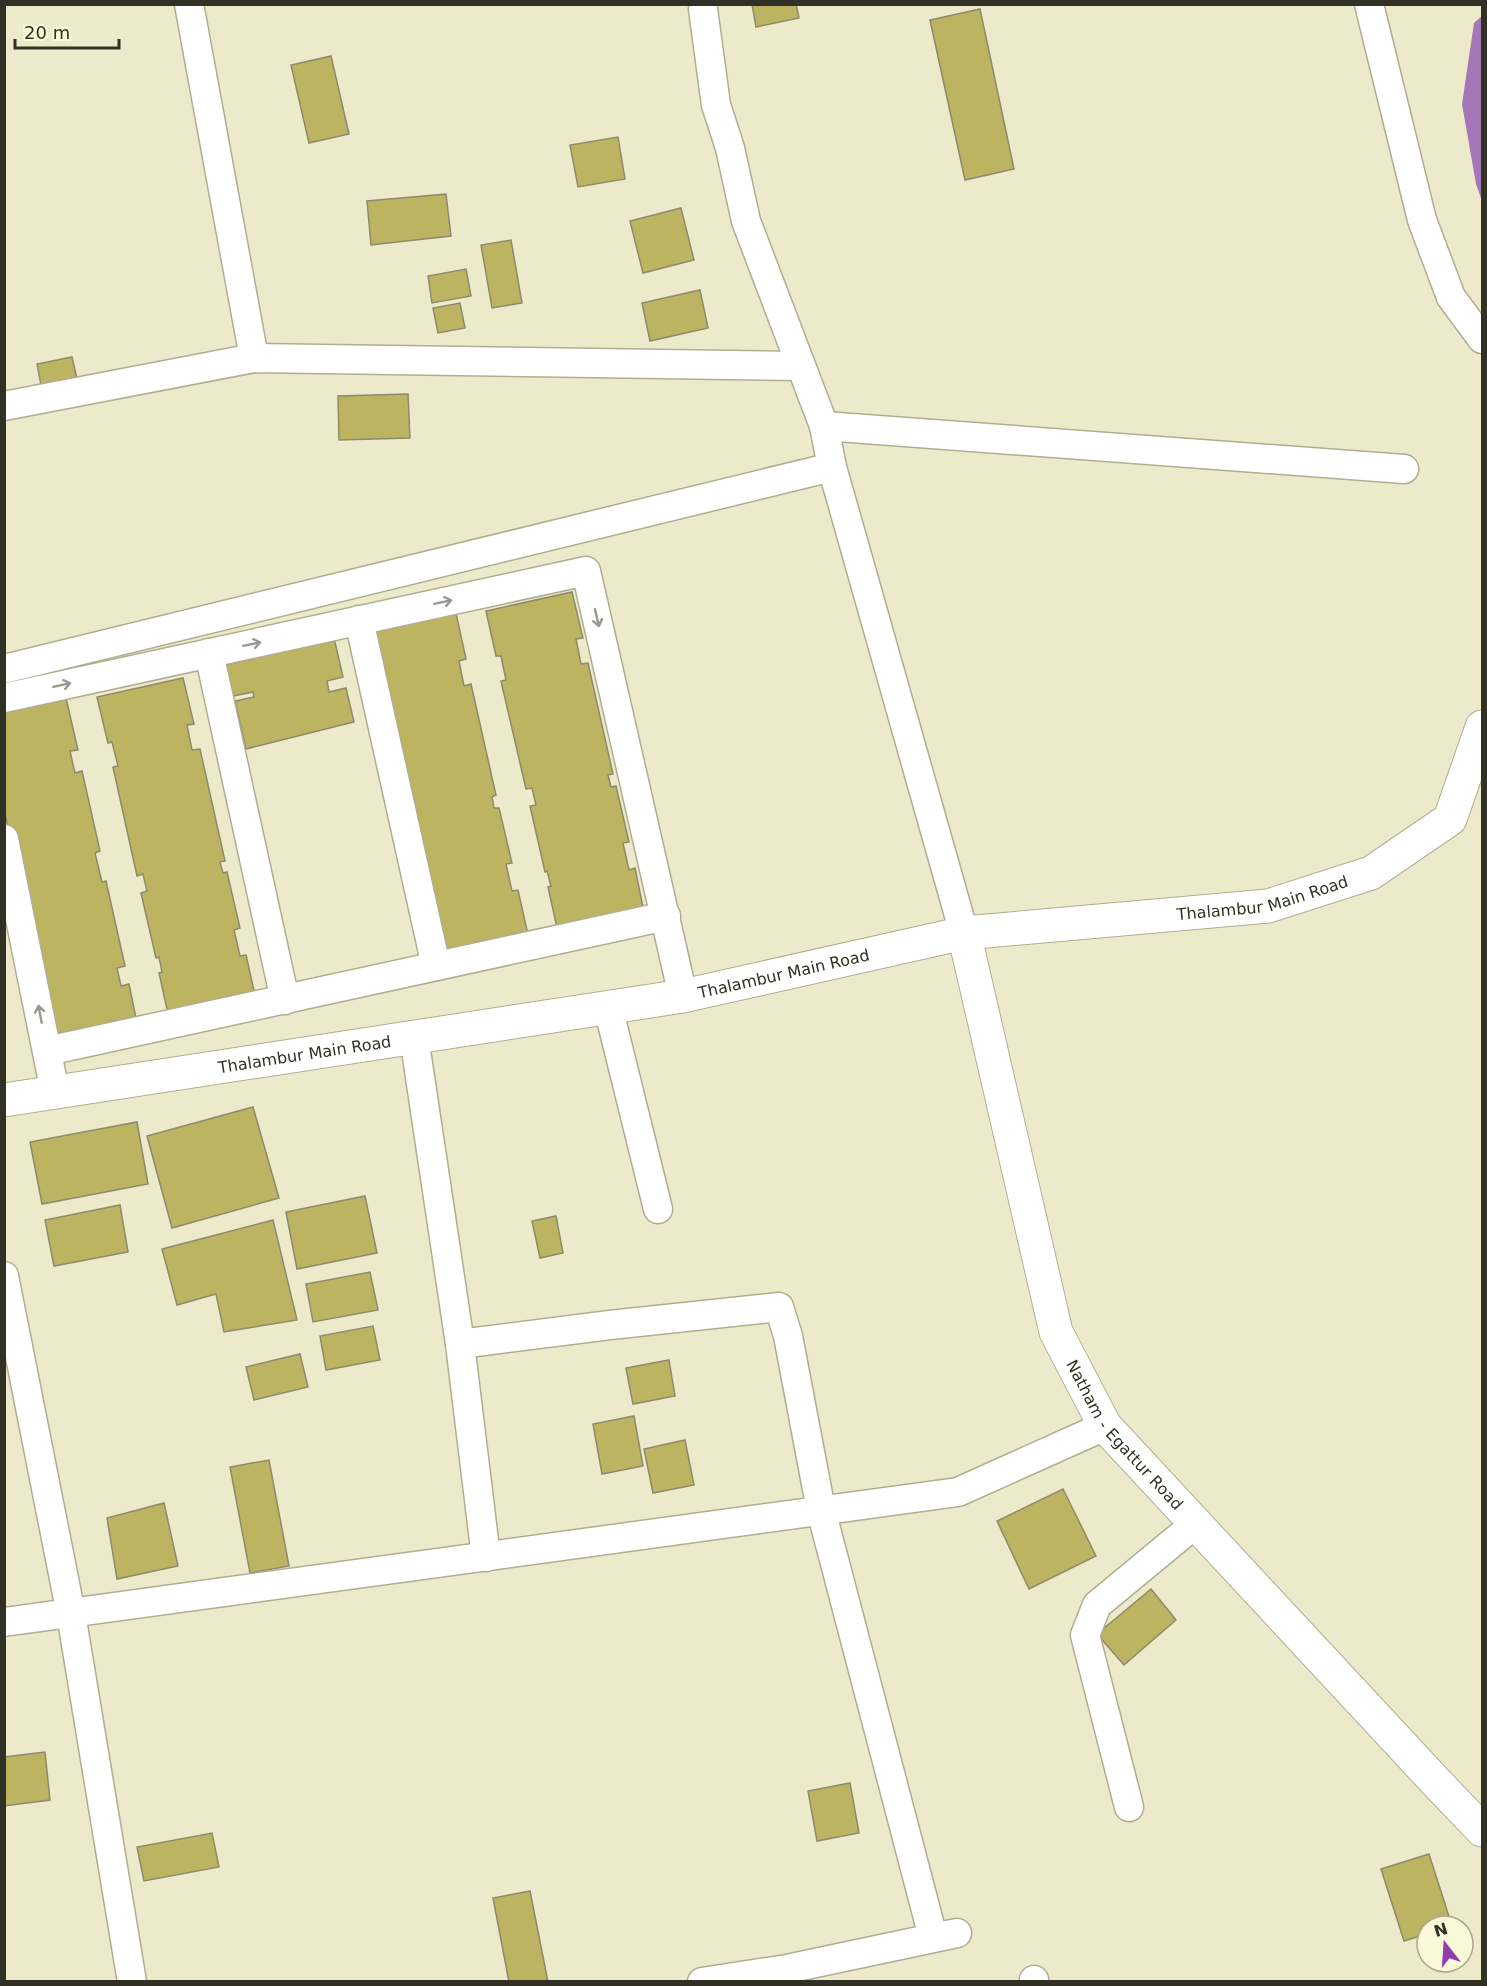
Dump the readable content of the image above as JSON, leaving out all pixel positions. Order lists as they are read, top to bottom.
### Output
{
  "streets": {
    "street": ["Thalambur Main Road", "Natham - Egattur Road"]
  },
  "crossings": [
    ["Thalambur Main Road", "Natham - Egattur Road"]
  ],
  "scale_bar": "20 m",
  "north": "top"
}
